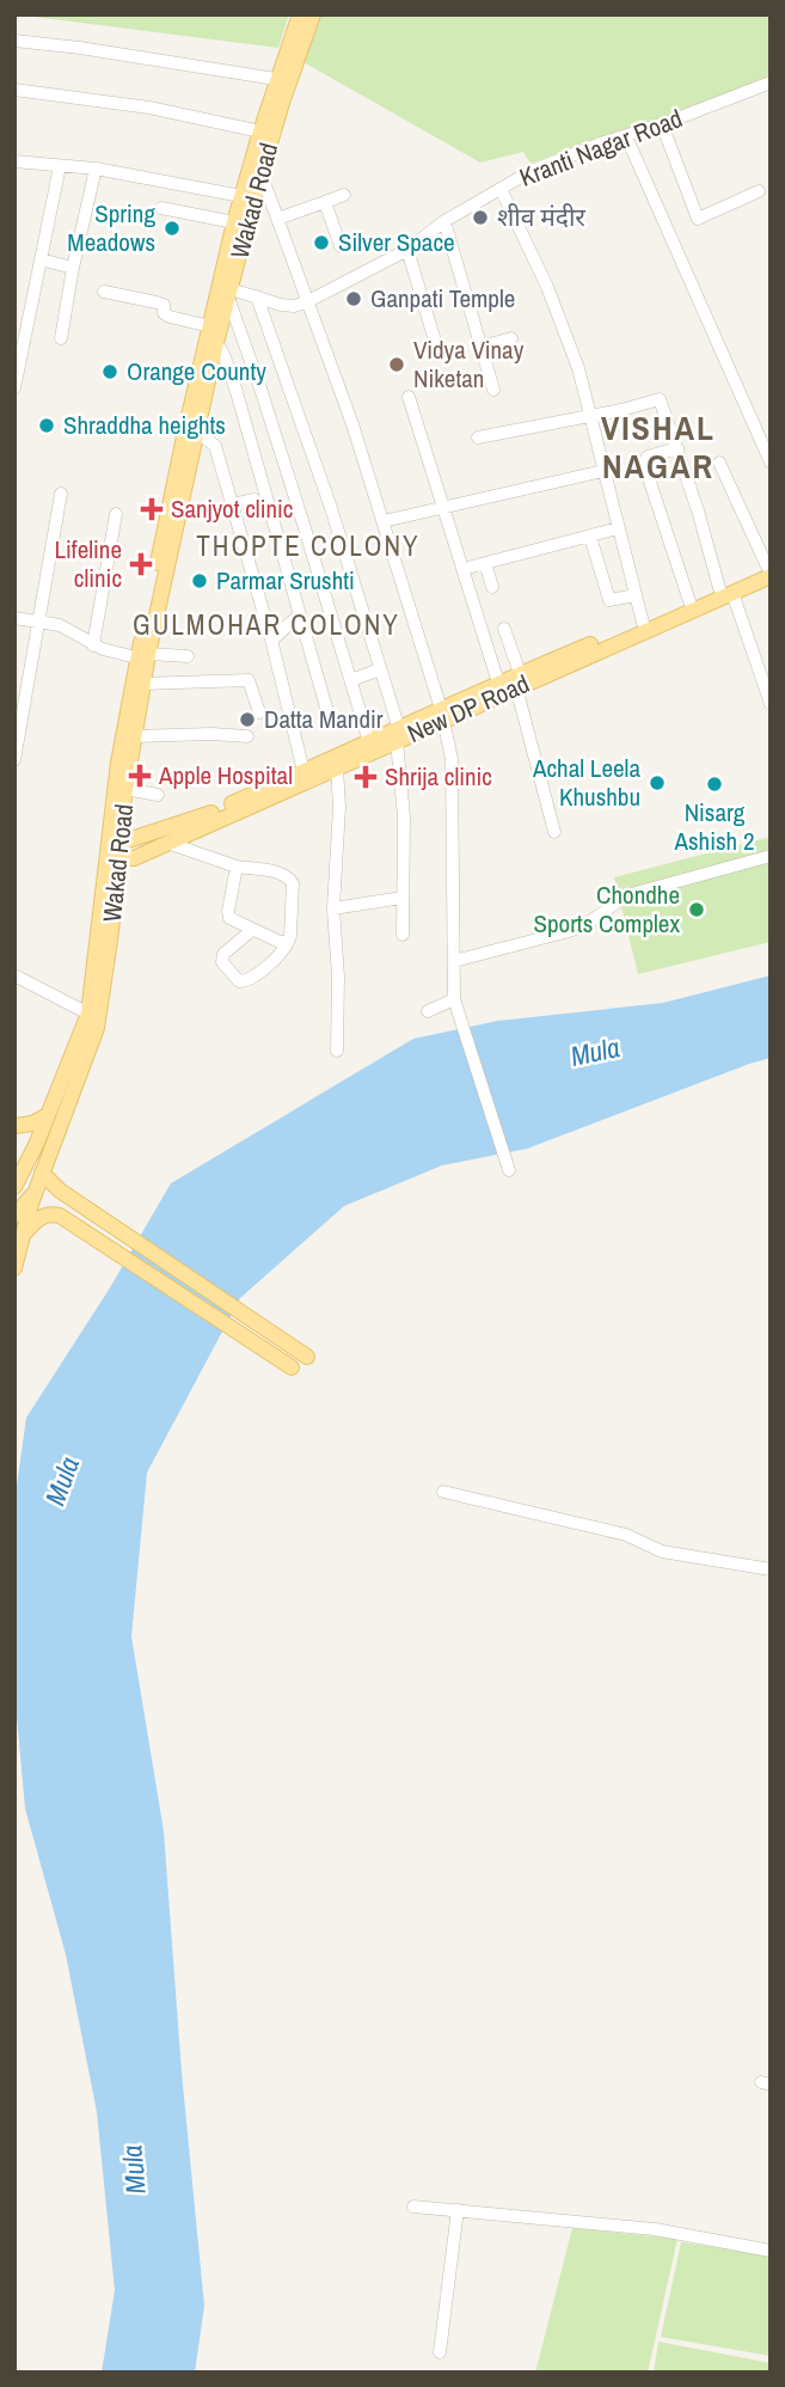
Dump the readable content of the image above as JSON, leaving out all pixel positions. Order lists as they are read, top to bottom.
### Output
{
  "streets": {
    "main road": ["Wakad Road", "New DP Road"],
    "street": ["Kranti Nagar Road"]
  },
  "crossings": [
    ["Wakad Road", "New DP Road"]
  ],
  "districts": ["VISHAL NAGAR", "THOPTE COLONY", "GULMOHAR COLONY"],
  "water": ["Mula"],
  "places": {
    "other": [
      "शीव मंदीर",
      "Spring Meadows",
      "Silver Space",
      "Ganpati Temple",
      "Vidya Vinay Niketan",
      "Orange County",
      "Shraddha heights",
      "Parmar Srushti",
      "Datta Mandir",
      "Achal Leela Khushbu",
      "Nisarg Ashish 2",
      "Chondhe Sports Complex"
    ],
    "health": [
      "Sanjyot clinic",
      "Lifeline clinic",
      "Apple Hospital",
      "Shrija clinic"
    ]
  }
}
